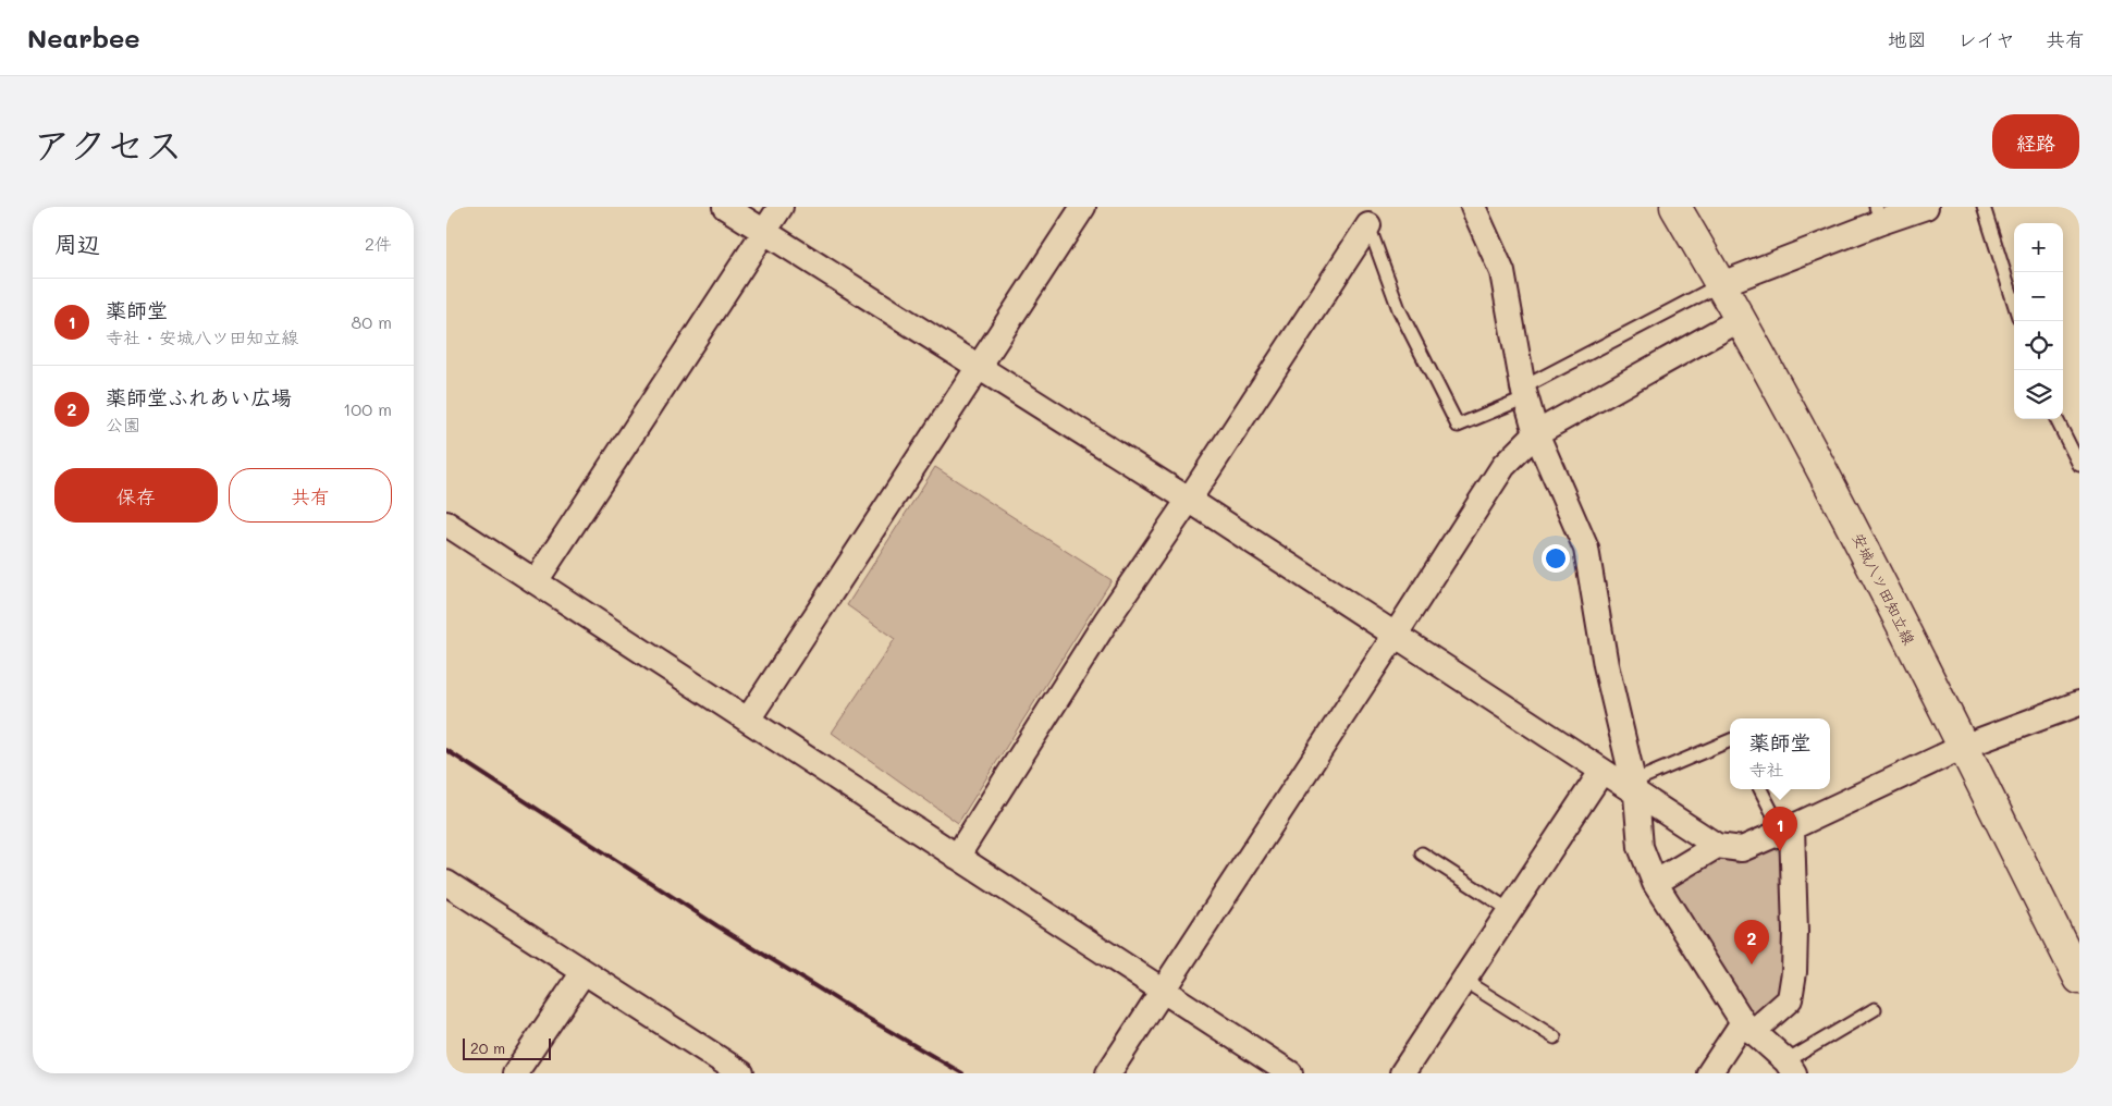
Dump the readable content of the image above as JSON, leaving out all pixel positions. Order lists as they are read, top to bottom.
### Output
{
  "streets": {
    "main road": ["安城八ツ田知立線"]
  },
  "scale_bar": "20 m",
  "page": {
    "header": "Nearbee",
    "nav": ["地図", "レイヤ", "共有"],
    "title": "アクセス",
    "buttons": [
      "経路",
      ["保存", "共有"]
    ],
    "heading": ["周辺", "2件"],
    "map_buttons": ["+", "−"],
    "list": [
      {
        "mark": "1",
        "name": "薬師堂",
        "note": "寺社 · 安城八ツ田知立線",
        "value": "80 m"
      },
      {
        "mark": "2",
        "name": "薬師堂ふれあい広場",
        "note": "公園",
        "value": "100 m"
      }
    ],
    "popup": ["薬師堂", "寺社"],
    "pins": ["1", "2"],
    "scale": "20 m"
  }
}
